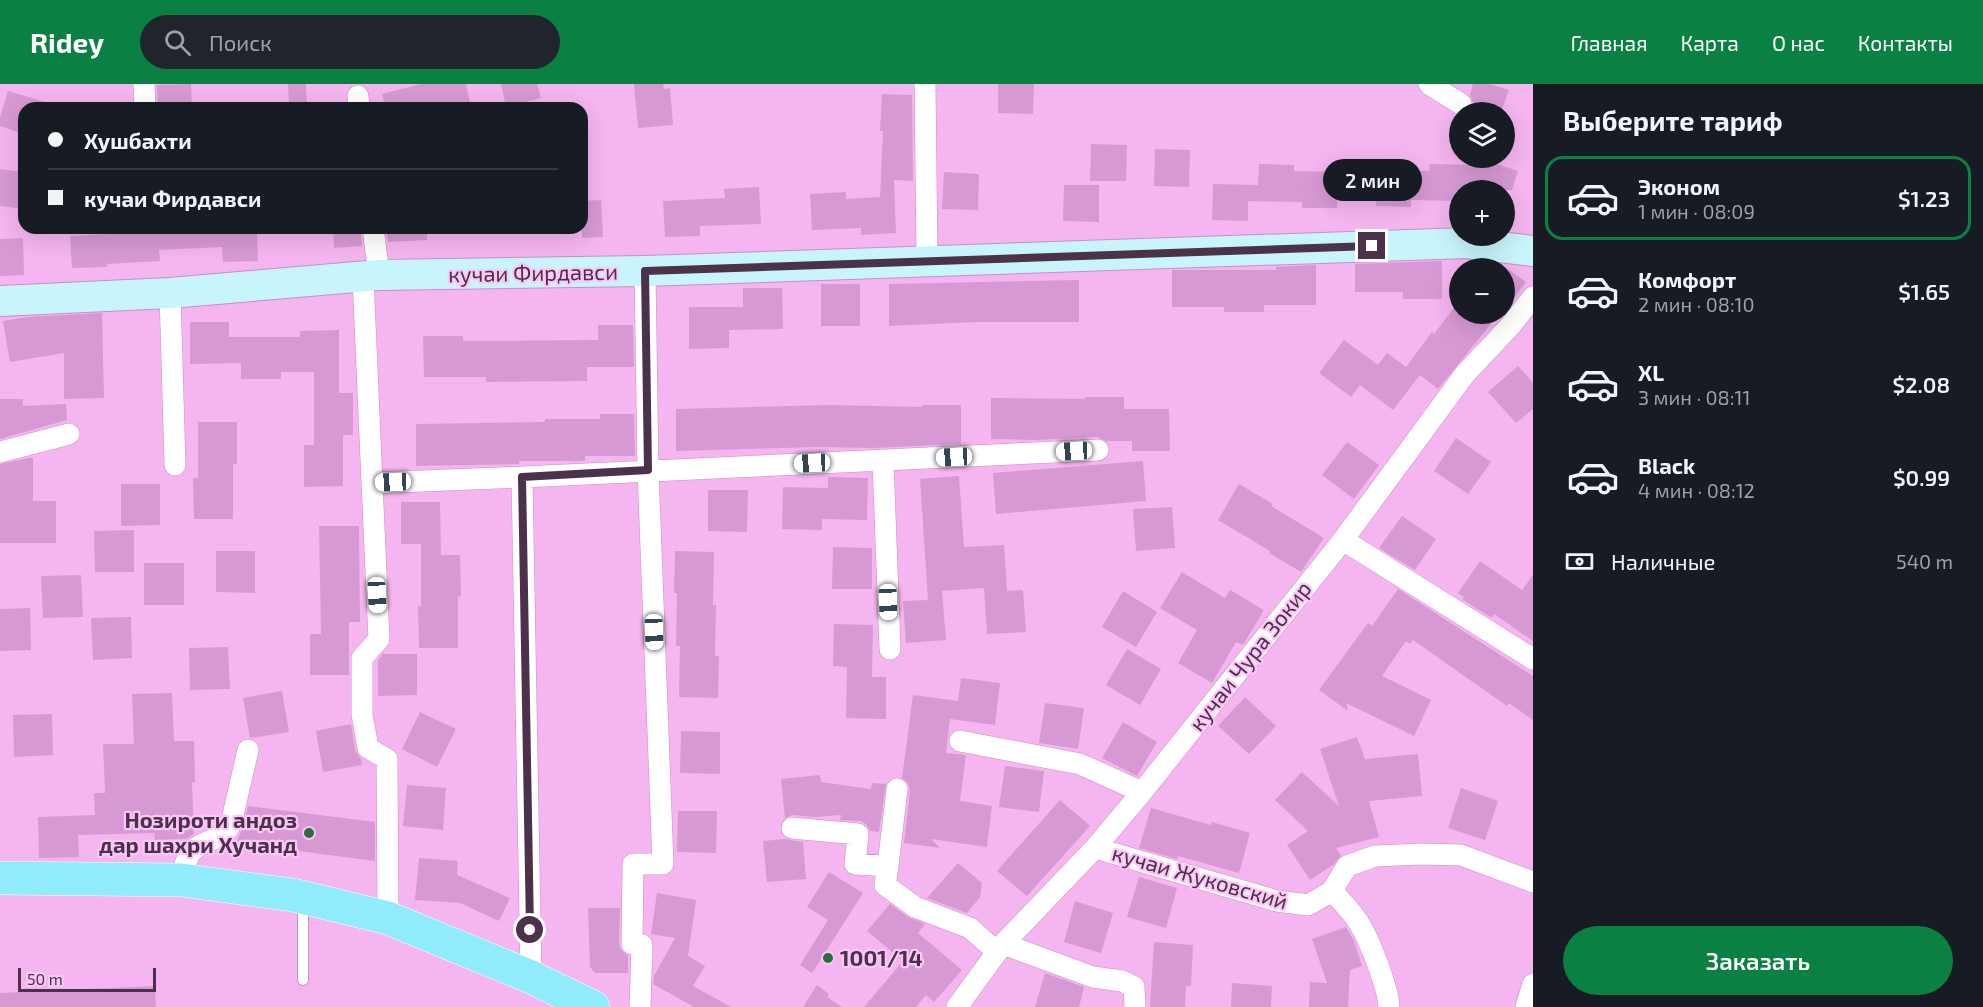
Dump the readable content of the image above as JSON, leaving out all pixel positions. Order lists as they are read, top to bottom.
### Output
{
  "streets": {
    "street": ["кучаи Фирдавси", "кучаи Чура Зокир", "кучаи Жуковский"]
  },
  "crossings": [
    ["кучаи Чура Зокир", "кучаи Жуковский"]
  ],
  "places": ["Нозироти андоз дар шахри Хучанд", "1001/14"],
  "scale_bar": "50 m",
  "page": {
    "header": "Ridey",
    "search": "Поиск",
    "nav": [
      "Главная",
      "Карта",
      "О нас",
      "Контакты"
    ],
    "heading": "Выберите тариф",
    "map_buttons": ["+", "−"],
    "banner": ["Хушбахти", "кучаи Фирдавси"],
    "list": [
      {
        "name": "Эконом",
        "note": "1 мин · 08:09",
        "value": "$1.23"
      },
      {
        "name": "Комфорт",
        "note": "2 мин · 08:10",
        "value": "$1.65"
      },
      {
        "name": "XL",
        "note": "3 мин · 08:11",
        "value": "$2.08"
      },
      {
        "name": "Black",
        "note": "4 мин · 08:12",
        "value": "$0.99"
      }
    ],
    "bubble": "2 мин",
    "pay": ["Наличные", "540 m"],
    "buttons": "Заказать",
    "scale": "50 m"
  }
}
